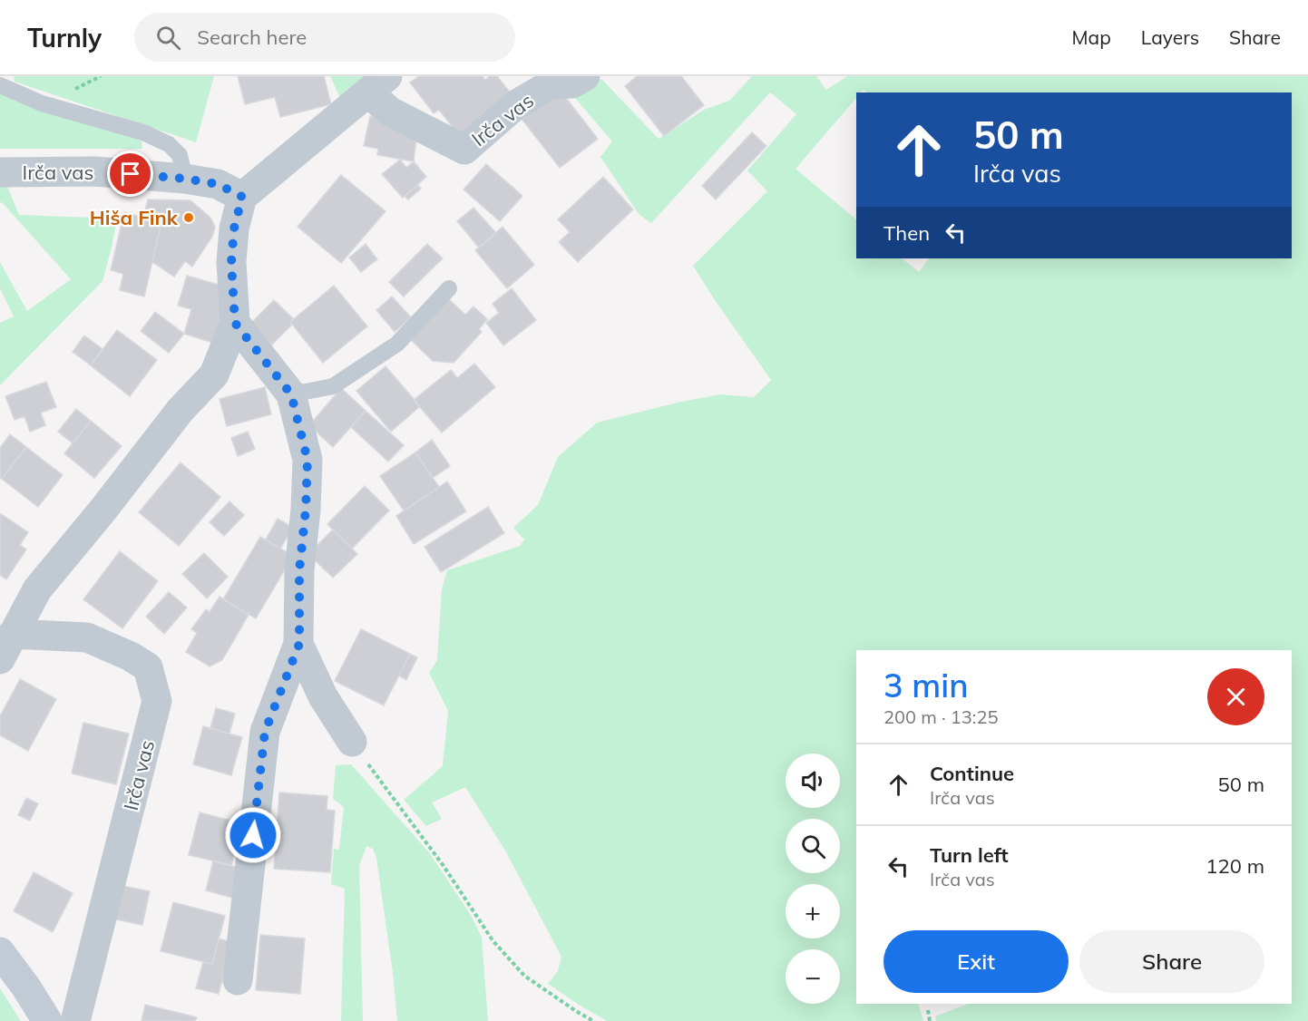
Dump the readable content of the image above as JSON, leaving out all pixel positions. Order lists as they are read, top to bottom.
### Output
{
  "streets": {
    "street": ["Irča vas"]
  },
  "places": ["Hiša Fink"],
  "page": {
    "header": "Turnly",
    "search": "Search here",
    "nav": ["Map", "Layers", "Share"],
    "turn": ["50 m", "Irča vas"],
    "then": "Then",
    "heading": ["3 min", "200 m · 13:25"],
    "list": [
      {
        "name": "Continue",
        "note": "Irča vas",
        "value": "50 m"
      },
      {
        "name": "Turn left",
        "note": "Irča vas",
        "value": "120 m"
      }
    ],
    "map_buttons": ["+", "−"],
    "buttons": ["Exit", "Share"]
  }
}
